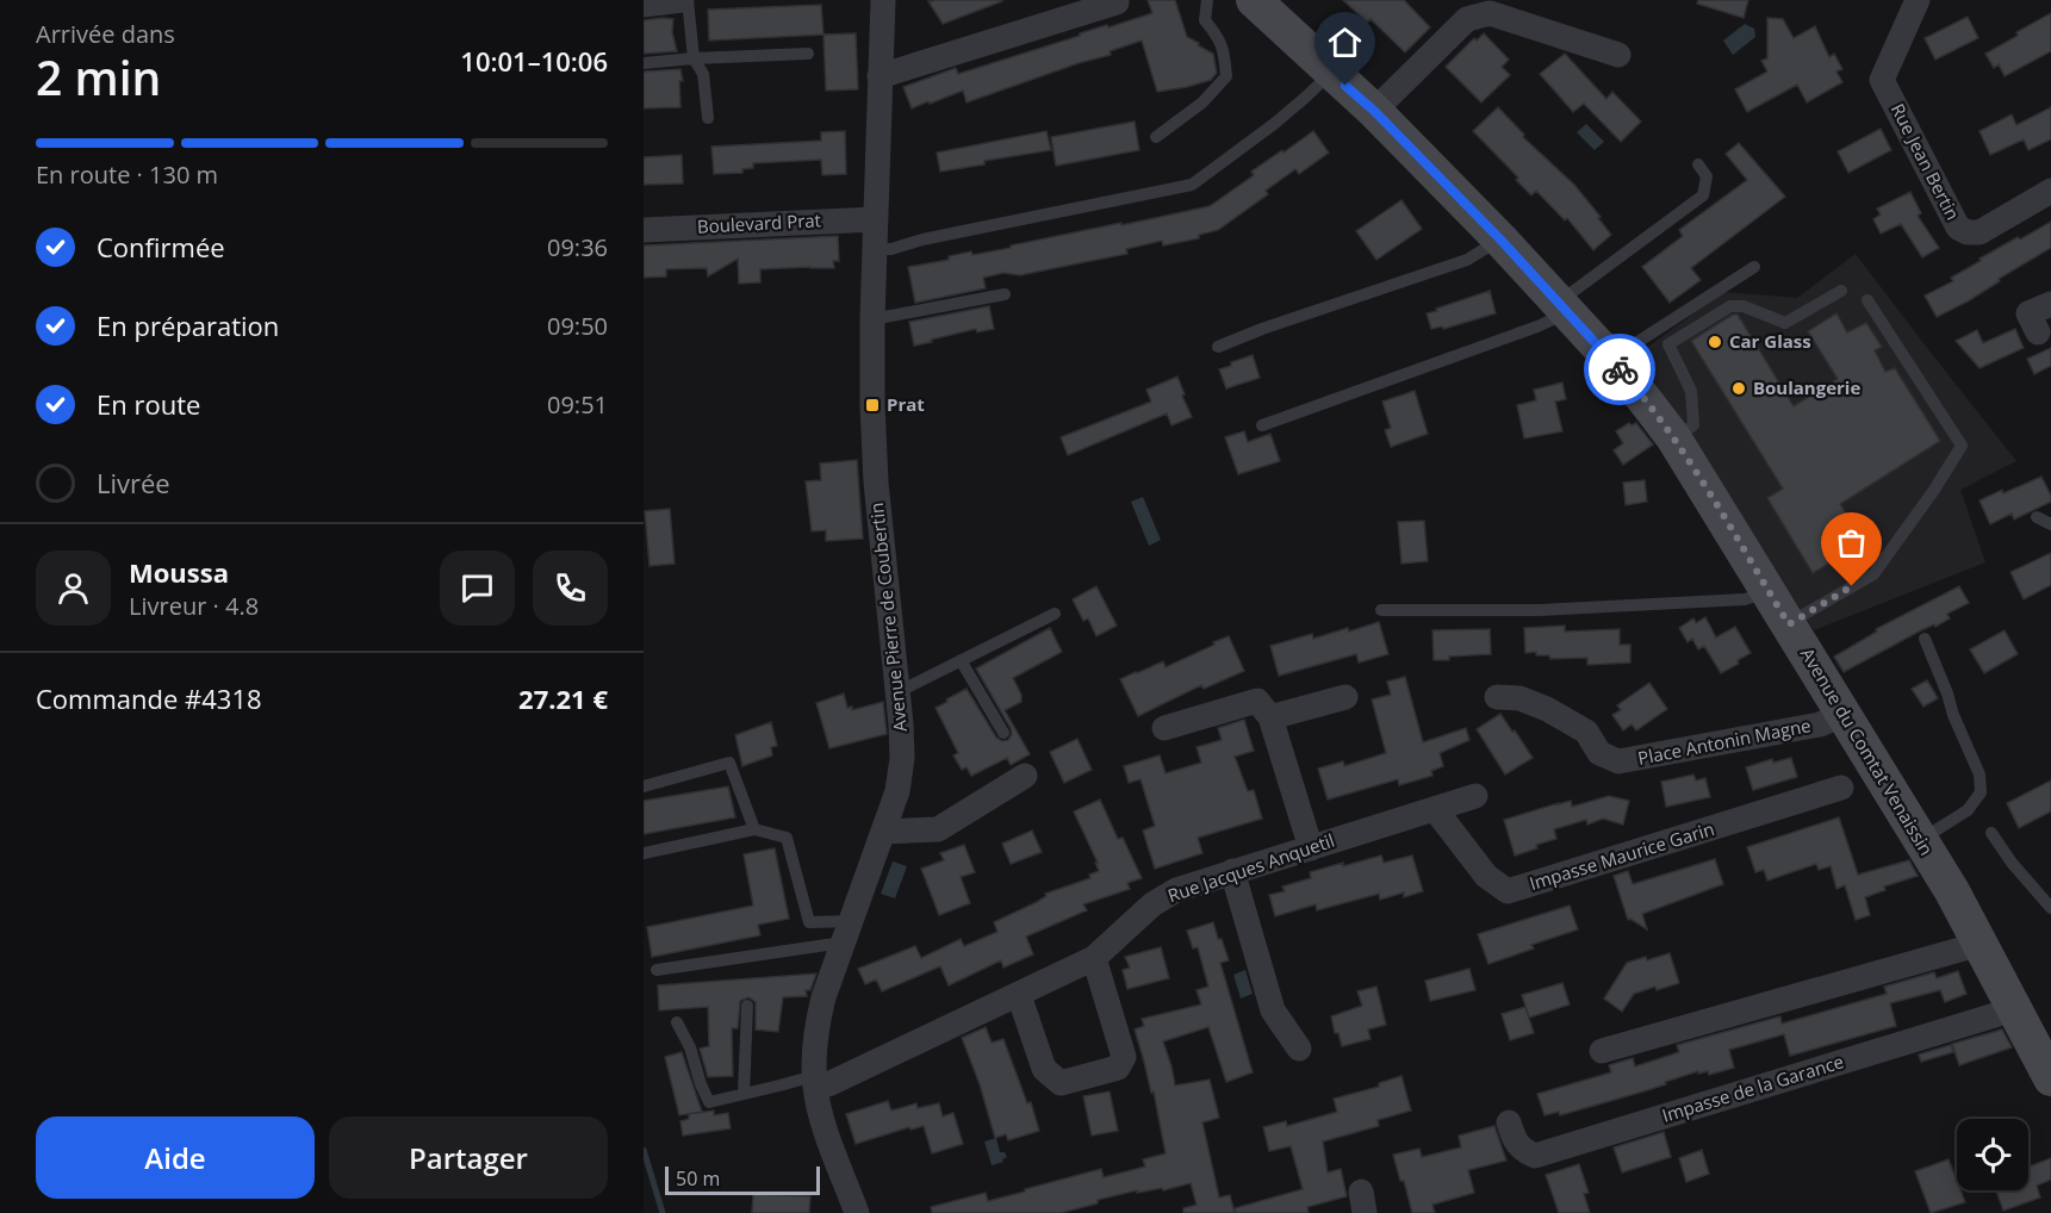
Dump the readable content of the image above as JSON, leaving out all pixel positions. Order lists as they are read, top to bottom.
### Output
{
  "streets": {
    "main road": ["Avenue du Comtat Venaissin"],
    "street": [
      "Rue Jean Bertin",
      "Boulevard Prat",
      "Avenue Pierre de Coubertin",
      "Place Antonin Magne",
      "Impasse Maurice Garin",
      "Rue Jacques Anquetil",
      "Impasse de la Garance"
    ]
  },
  "crossings": [
    ["Boulevard Prat", "Avenue Pierre de Coubertin"],
    ["Avenue Pierre de Coubertin", "Rue Jacques Anquetil"],
    ["Place Antonin Magne", "Avenue du Comtat Venaissin"],
    ["Avenue du Comtat Venaissin", "Impasse de la Garance"],
    ["Impasse Maurice Garin", "Rue Jacques Anquetil"]
  ],
  "places": {
    "other": ["Car Glass", "Boulangerie"],
    "transit": ["Prat"]
  },
  "scale_bar": "50 m",
  "page": {
    "heading": ["2 min", "Arrivée dans", "10:01–10:06"],
    "panel": [
      "Moussa",
      "Livreur · 4.8",
      "Commande #4318",
      "27.21 €"
    ],
    "bar": "En route · 130 m",
    "list": [
      ["Confirmée", "09:36"],
      ["En préparation", "09:50"],
      ["En route", "09:51"],
      "Livrée"
    ],
    "buttons": ["Aide", "Partager"],
    "scale": "50 m"
  }
}
